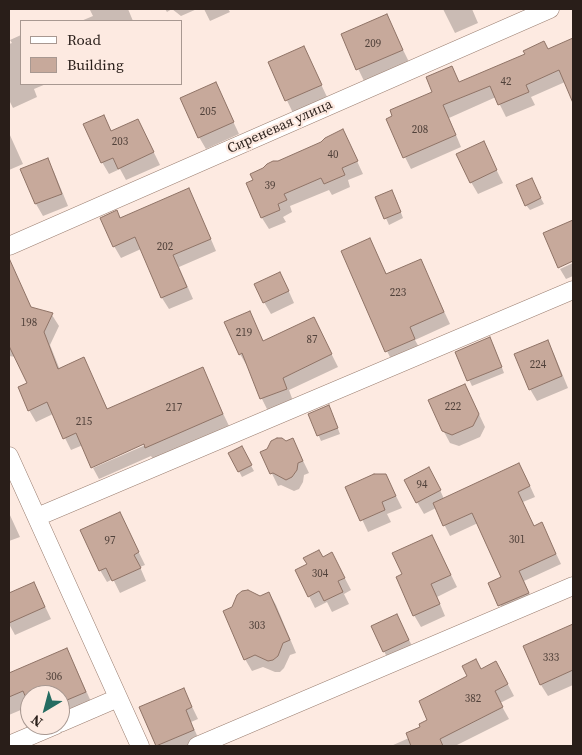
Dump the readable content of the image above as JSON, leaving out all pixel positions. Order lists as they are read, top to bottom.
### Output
{
  "streets": {
    "street": ["Сиреневая улица"]
  },
  "house_numbers": [
    "209",
    "42",
    "205",
    "208",
    "203",
    "40",
    "39",
    "202",
    "223",
    "198",
    "219",
    "87",
    "224",
    "222",
    "217",
    "215",
    "94",
    "301",
    "97",
    "304",
    "303",
    "333",
    "306",
    "382"
  ],
  "legend": ["Road", "Building"],
  "north": "bottom left"
}
